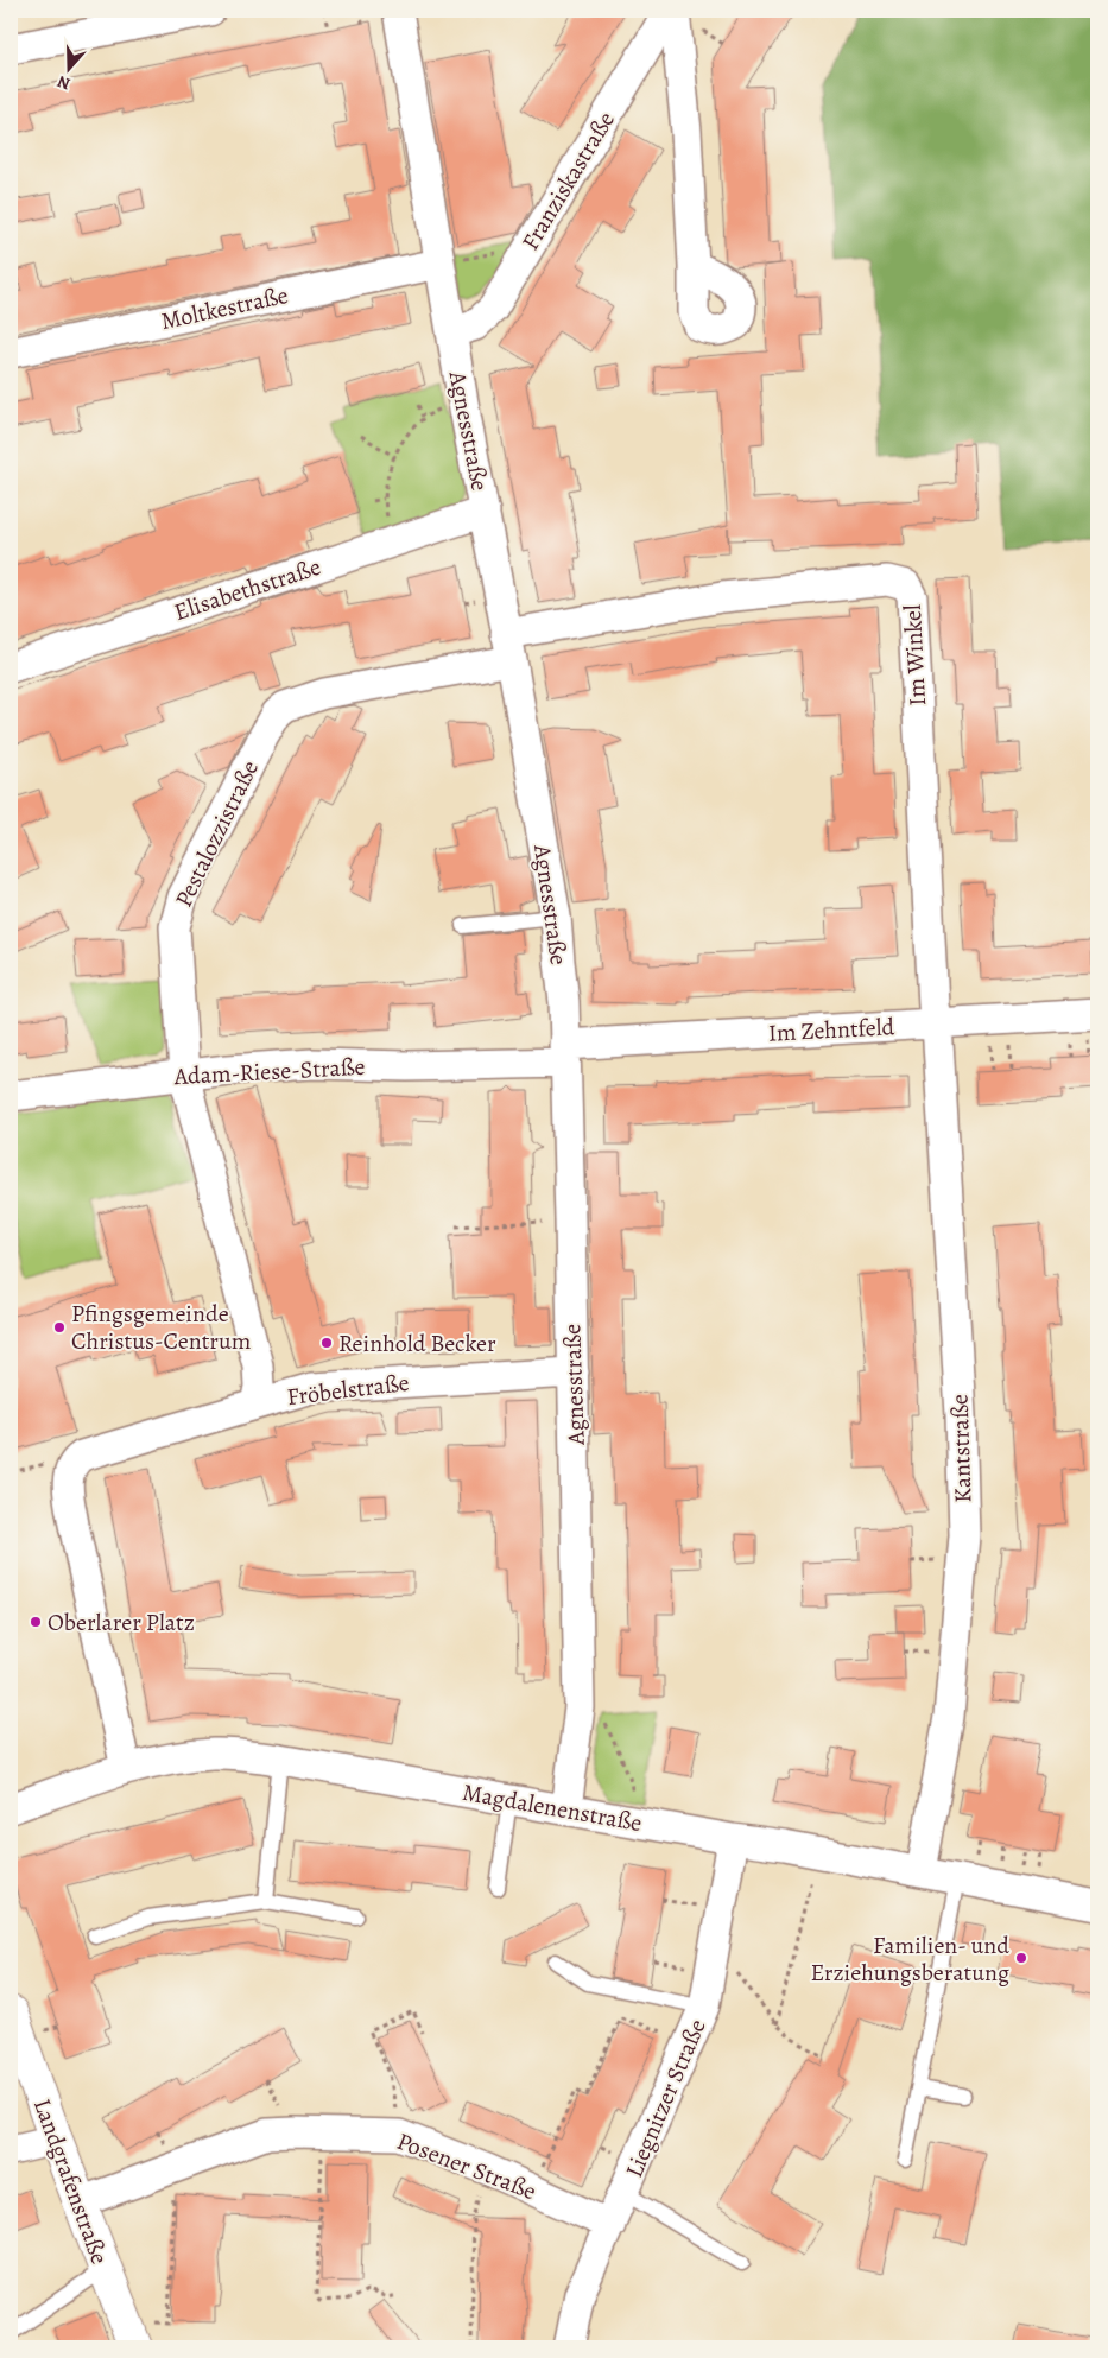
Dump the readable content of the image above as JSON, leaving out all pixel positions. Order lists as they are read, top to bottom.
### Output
{
  "streets": {
    "street": [
      "Franziskastraße",
      "Moltkestraße",
      "Agnesstraße",
      "Elisabethstraße",
      "Im Winkel",
      "Pestalozzistraße",
      "Im Zehntfeld",
      "Adam-Riese-Straße",
      "Fröbelstraße",
      "Kantstraße",
      "Magdalenenstraße",
      "Liegnitzer Straße",
      "Posener Straße",
      "Landgrafenstraße"
    ]
  },
  "crossings": [
    ["Franziskastraße", "Agnesstraße"],
    ["Moltkestraße", "Agnesstraße"],
    ["Agnesstraße", "Elisabethstraße"],
    ["Agnesstraße", "Im Winkel"],
    ["Agnesstraße", "Pestalozzistraße"],
    ["Agnesstraße", "Im Zehntfeld"],
    ["Agnesstraße", "Adam-Riese-Straße"],
    ["Agnesstraße", "Fröbelstraße"],
    ["Agnesstraße", "Magdalenenstraße"],
    ["Im Winkel", "Pestalozzistraße"],
    ["Im Winkel", "Im Zehntfeld"],
    ["Im Winkel", "Kantstraße"],
    ["Pestalozzistraße", "Adam-Riese-Straße"],
    ["Pestalozzistraße", "Fröbelstraße"],
    ["Im Zehntfeld", "Adam-Riese-Straße"],
    ["Im Zehntfeld", "Kantstraße"],
    ["Fröbelstraße", "Magdalenenstraße"],
    ["Kantstraße", "Magdalenenstraße"],
    ["Magdalenenstraße", "Liegnitzer Straße"],
    ["Liegnitzer Straße", "Posener Straße"],
    ["Posener Straße", "Landgrafenstraße"]
  ],
  "places": [
    "Pfingsgemeinde Christus-Centrum",
    "Reinhold Becker",
    "Oberlarer Platz",
    "Familien- und Erziehungsberatung"
  ],
  "north": "bottom"
}
